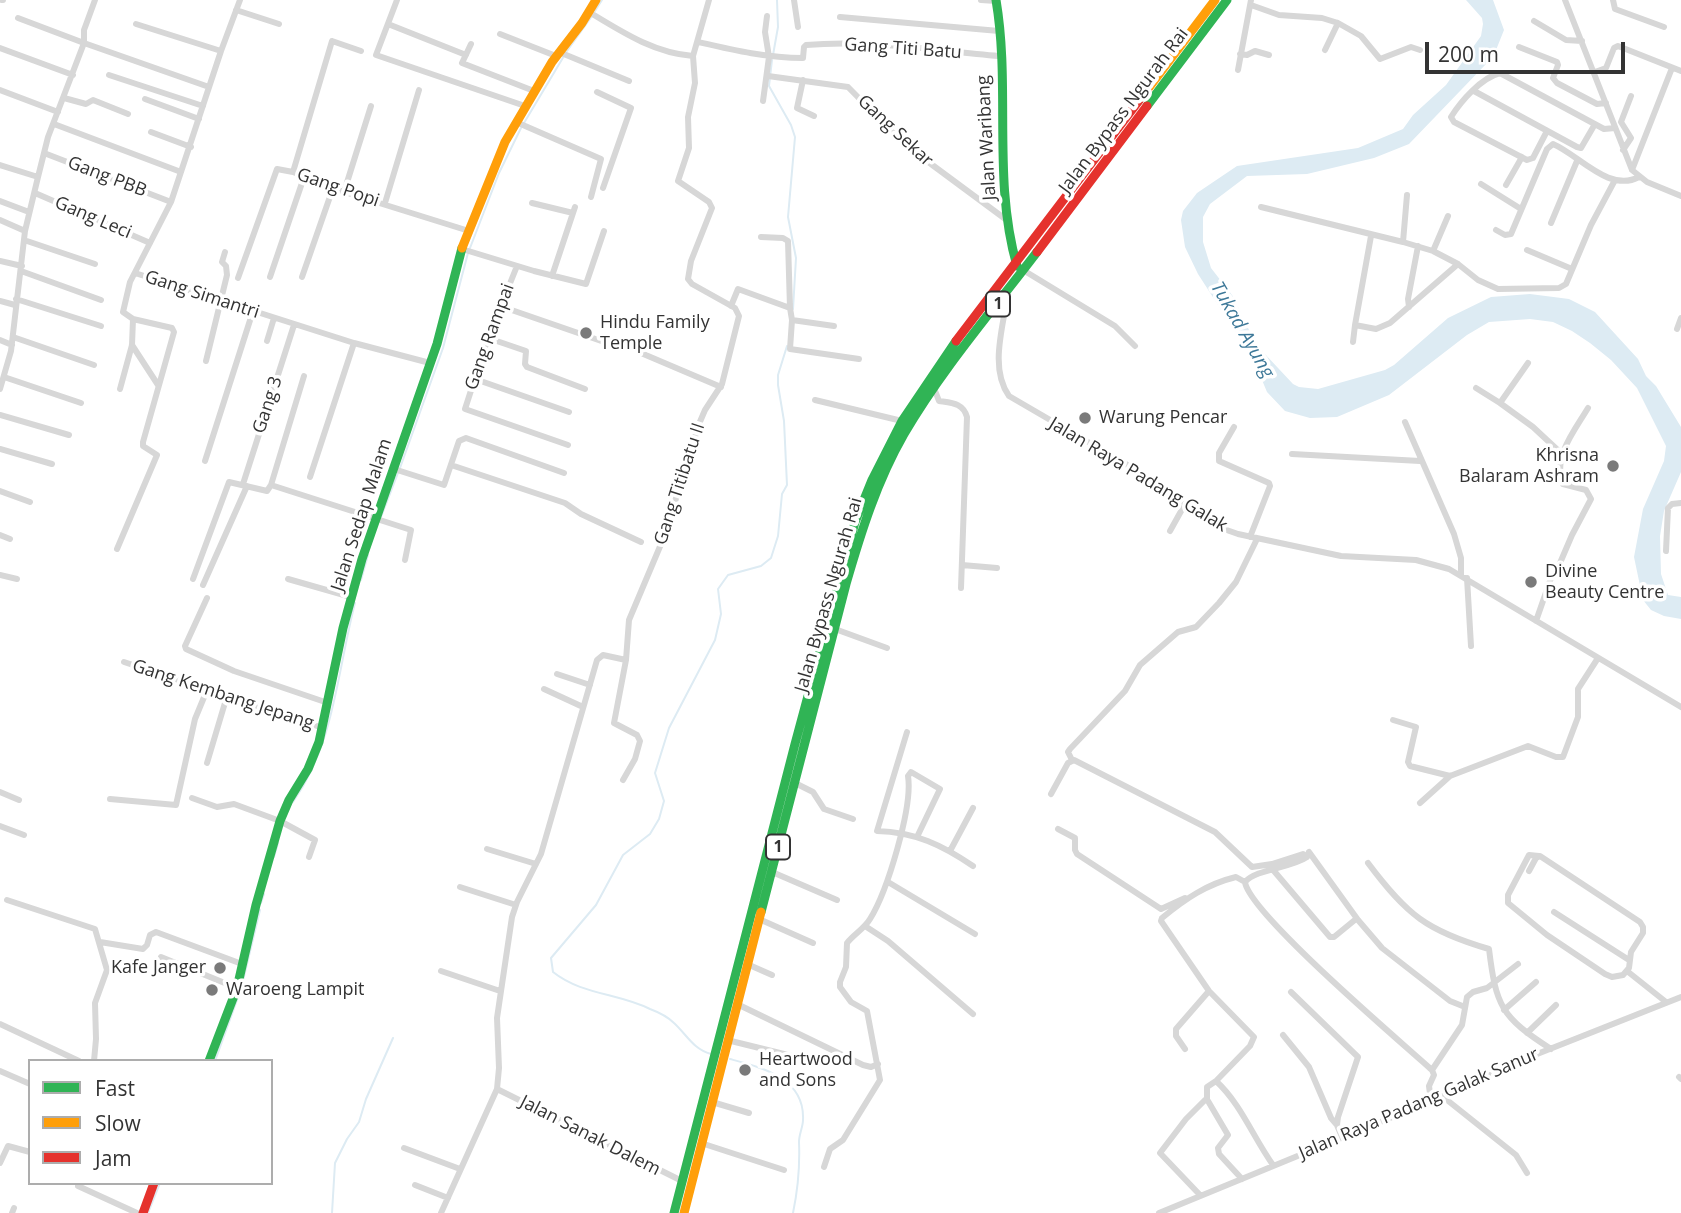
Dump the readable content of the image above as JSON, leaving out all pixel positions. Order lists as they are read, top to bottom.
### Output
{
  "streets": {
    "main road": [
      "Jalan Bypass Ngurah Rai",
      "Jalan Waribang",
      "1",
      "Jalan Sedap Malam"
    ],
    "street": [
      "Gang Titi Batu",
      "Gang Sekar",
      "Gang PBB",
      "Gang Popi",
      "Gang Leci",
      "Gang Simantri",
      "Gang Rampai",
      "Gang 3",
      "Jalan Raya Padang Galak",
      "Gang Titibatu II",
      "Gang Kembang Jepang",
      "Jalan Raya Padang Galak Sanur",
      "Jalan Sanak Dalem"
    ]
  },
  "crossings": [
    ["Gang Titi Batu", "Jalan Waribang"],
    ["Jalan Bypass Ngurah Rai", "Jalan Waribang"],
    ["Jalan Bypass Ngurah Rai", "Jalan Raya Padang Galak"],
    ["Jalan Bypass Ngurah Rai", "Jalan Sanak Dalem"],
    ["Gang Sekar", "Jalan Waribang"],
    ["Gang PBB", "Gang Simantri"],
    ["Gang Popi", "Jalan Sedap Malam"],
    ["Gang Leci", "Gang Simantri"],
    ["Gang Simantri", "Gang 3"],
    ["Gang Simantri", "Jalan Sedap Malam"],
    ["Gang Rampai", "Jalan Sedap Malam"],
    ["Jalan Sedap Malam", "Gang Kembang Jepang"]
  ],
  "water": ["Tukad Ayung"],
  "places": [
    "Hindu Family Temple",
    "Warung Pencar",
    "Khrisna Balaram Ashram",
    "Divine Beauty Centre",
    "Kafe Janger",
    "Waroeng Lampit",
    "Heartwood and Sons"
  ],
  "legend": ["Fast", "Slow", "Jam"],
  "scale_bar": "200 m"
}
